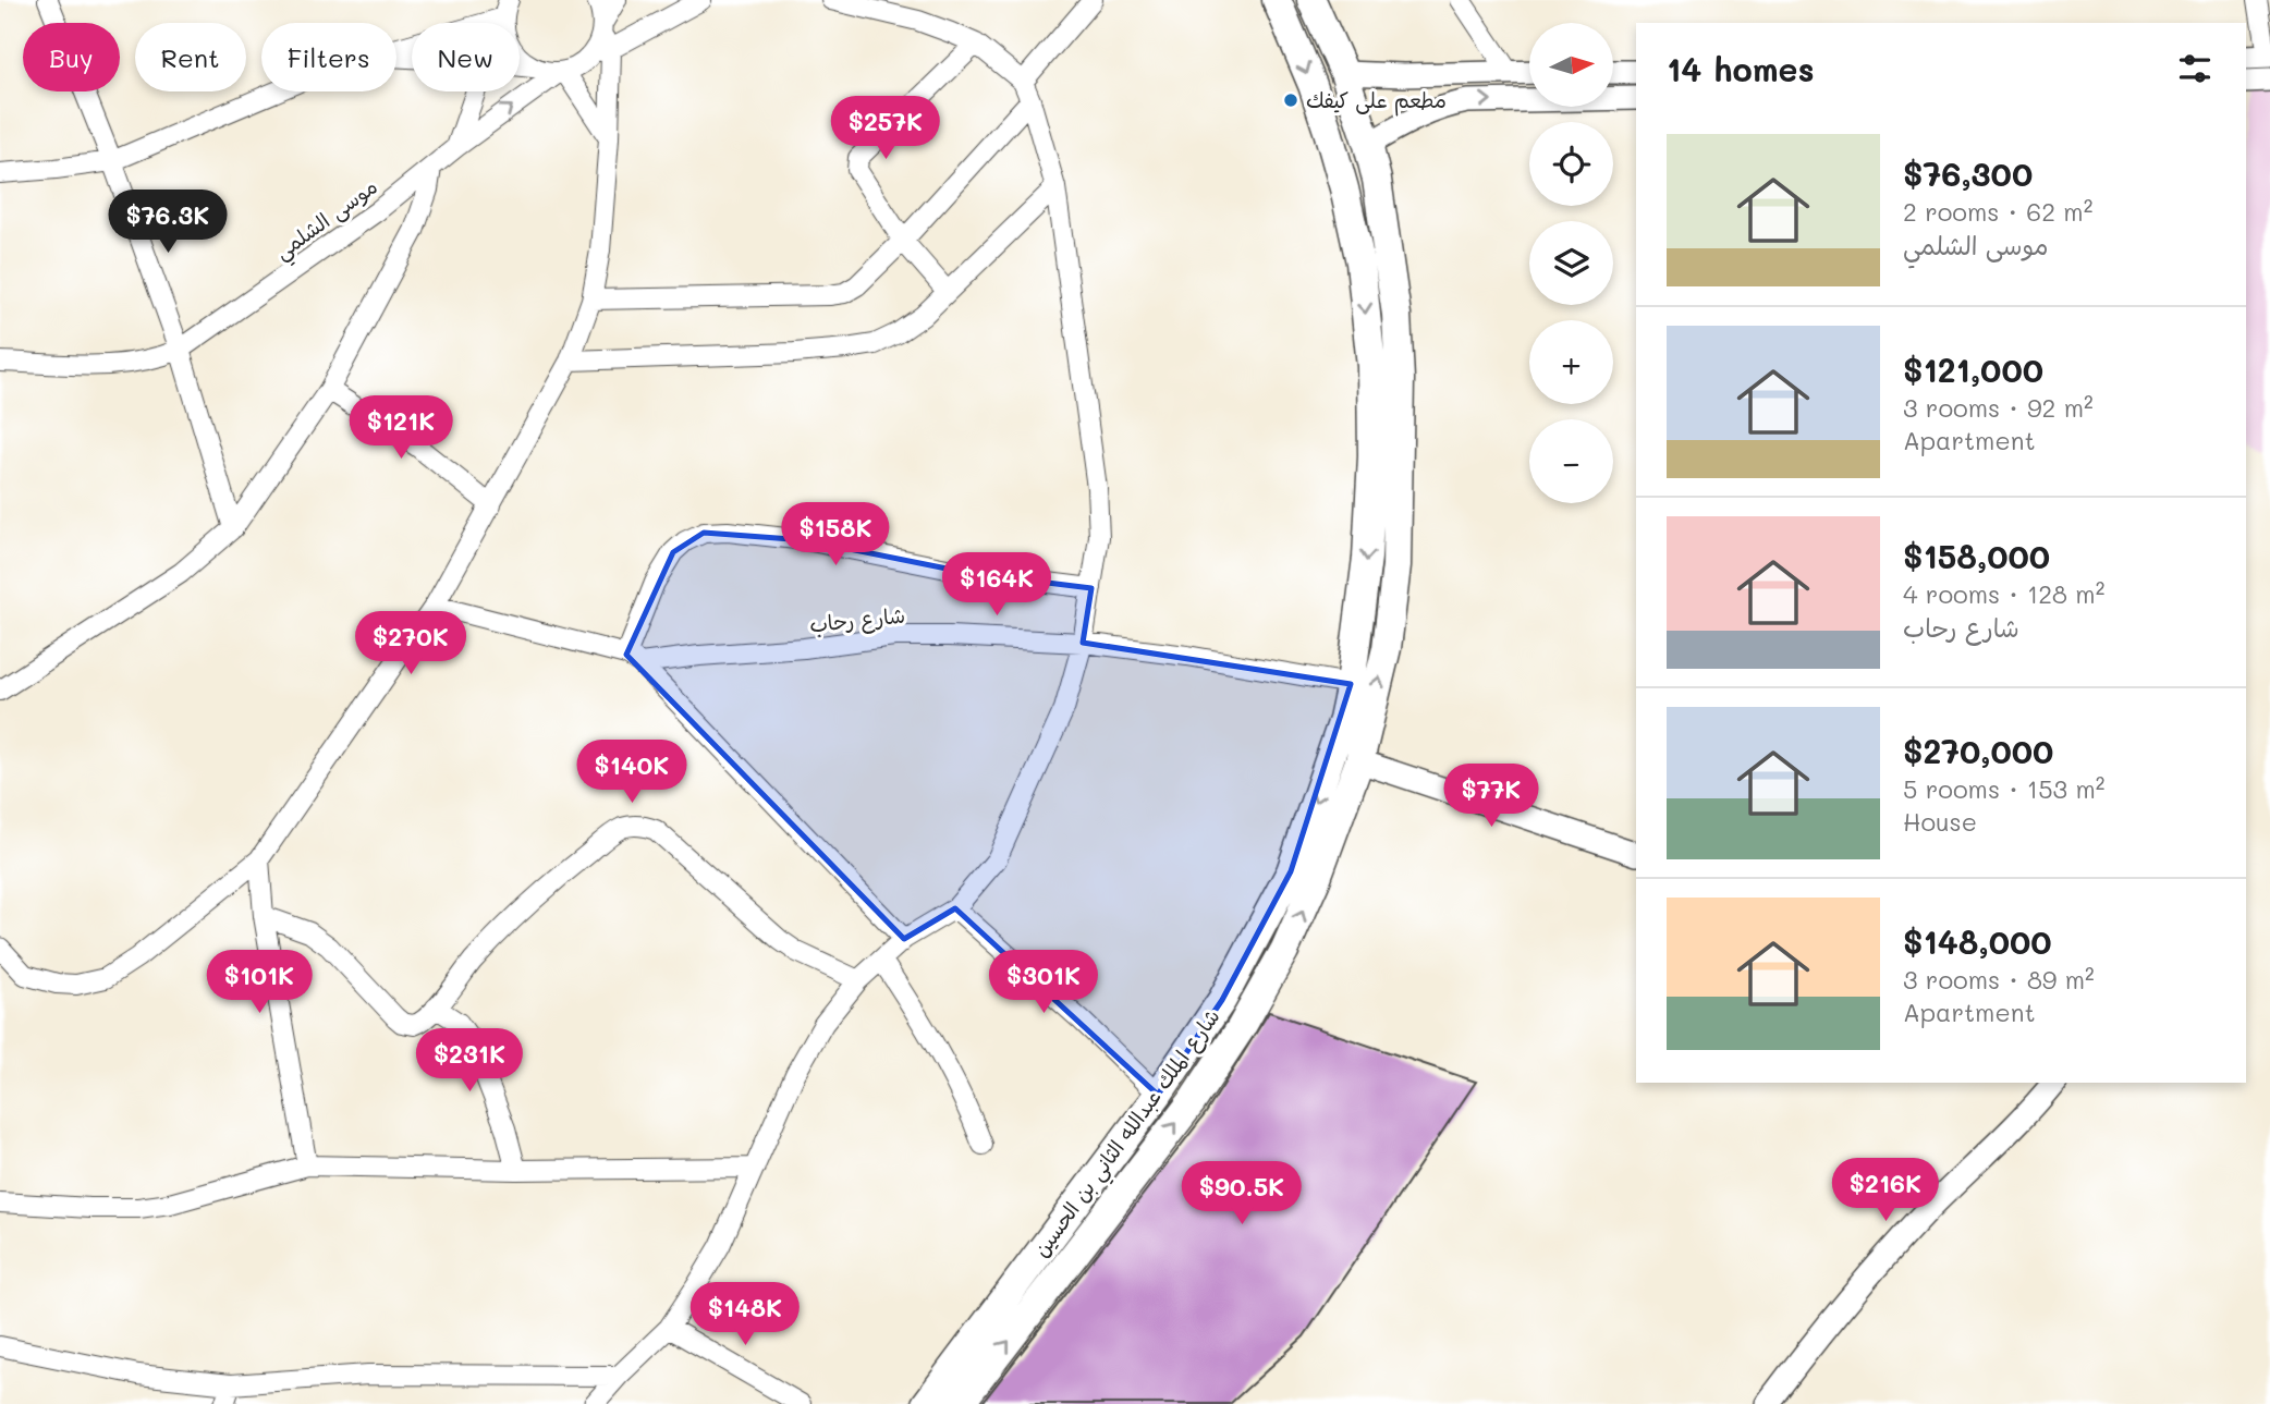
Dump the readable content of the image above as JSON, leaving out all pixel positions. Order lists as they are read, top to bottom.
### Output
{
  "streets": {
    "main road": ["شارع الملك عبدالله الثاني بن الحسين"],
    "street": ["موسى الشلمي", "شارع رحاب"]
  },
  "crossings": [
    ["شارع رحاب", "شارع الملك عبدالله الثاني بن الحسين"]
  ],
  "places": ["مطعم على كيفك"],
  "north": "right",
  "page": {
    "map_buttons": ["+", "−"],
    "chip": [
      "Buy",
      "Rent",
      "Filters",
      "New"
    ],
    "heading": "14 homes",
    "price": [
      "$257K",
      "$76.3K",
      "$121K",
      "$158K",
      "$164K",
      "$270K",
      "$140K",
      "$77K",
      "$101K",
      "$301K",
      "$231K",
      "$216K",
      "$90.5K",
      "$148K"
    ],
    "list": [
      {
        "name": "$76,300",
        "note": "2 rooms · 62 m² · موسى الشلمي"
      },
      {
        "name": "$121,000",
        "note": "3 rooms · 92 m² · Apartment"
      },
      {
        "name": "$158,000",
        "note": "4 rooms · 128 m² · شارع رحاب"
      },
      {
        "name": "$270,000",
        "note": "5 rooms · 153 m² · House"
      },
      {
        "name": "$148,000",
        "note": "3 rooms · 89 m² · Apartment"
      }
    ]
  }
}
